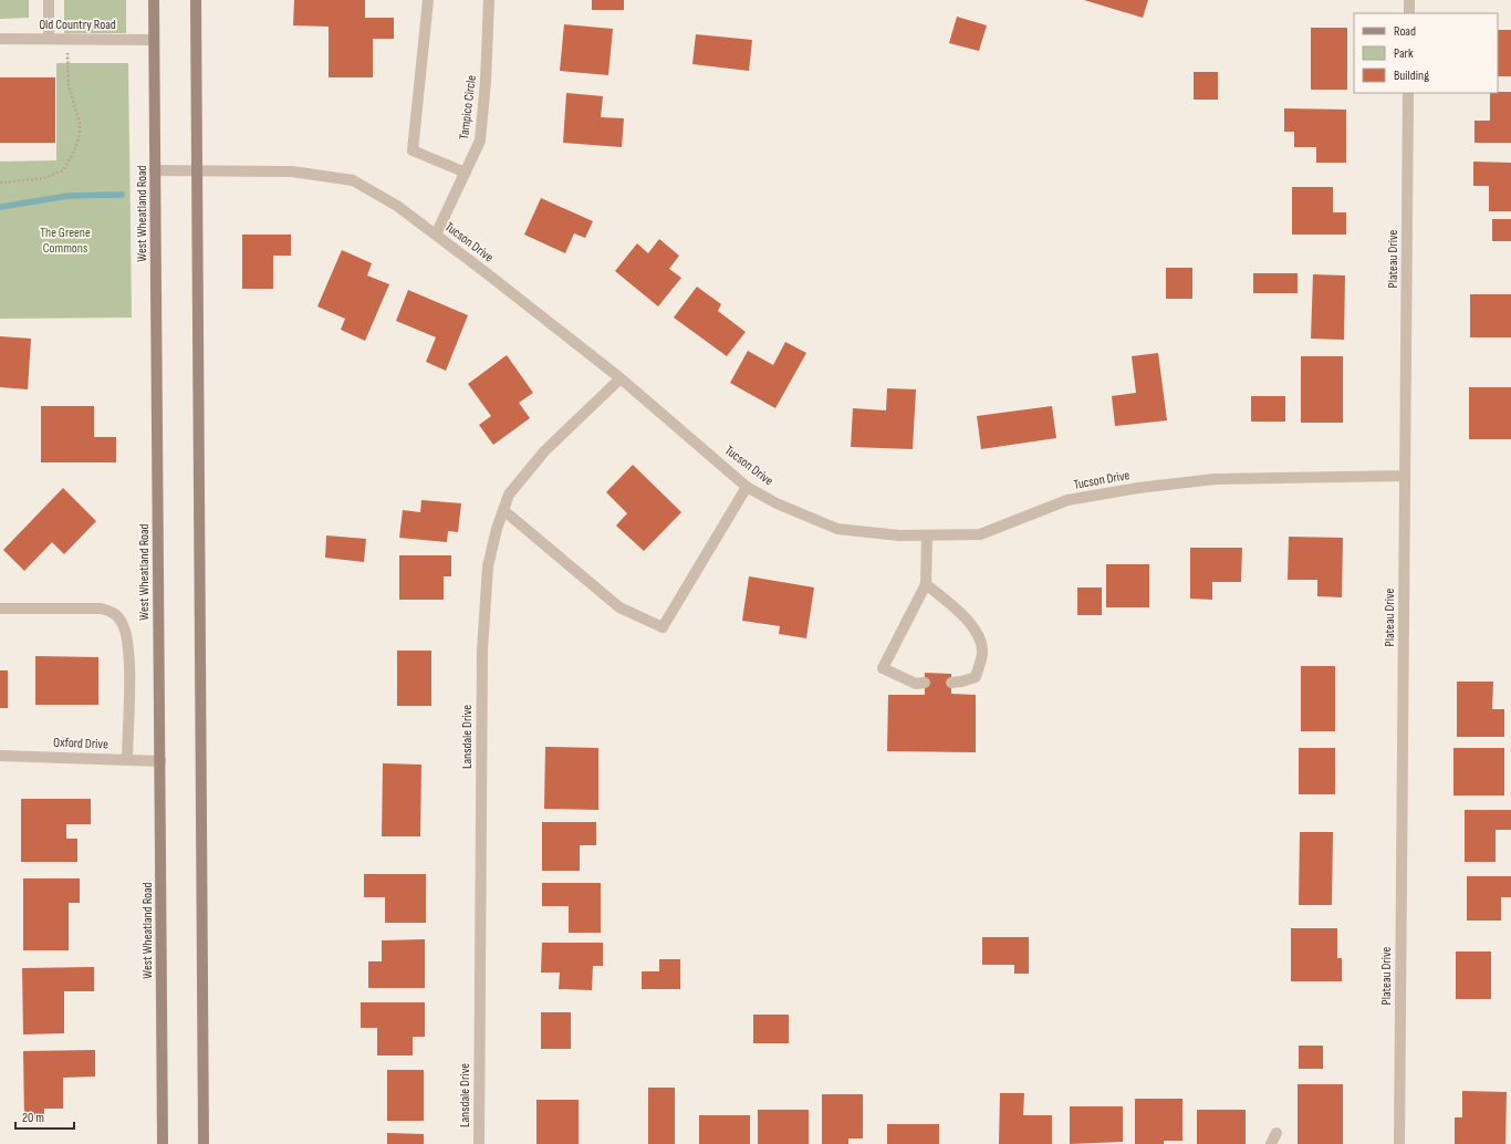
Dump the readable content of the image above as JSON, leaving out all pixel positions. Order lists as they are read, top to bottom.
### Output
{
  "streets": {
    "main road": ["West Wheatland Road"],
    "street": [
      "Old Country Road",
      "Tampico Circle",
      "Tucson Drive",
      "Plateau Drive",
      "Lansdale Drive",
      "Oxford Drive"
    ]
  },
  "crossings": [
    ["Old Country Road", "West Wheatland Road"],
    ["Tampico Circle", "Tucson Drive"],
    ["West Wheatland Road", "Tucson Drive"],
    ["West Wheatland Road", "Oxford Drive"],
    ["Tucson Drive", "Plateau Drive"],
    ["Tucson Drive", "Lansdale Drive"]
  ],
  "parks": ["The Greene Commons"],
  "legend": ["Road", "Park", "Building"],
  "scale_bar": "20 m"
}
